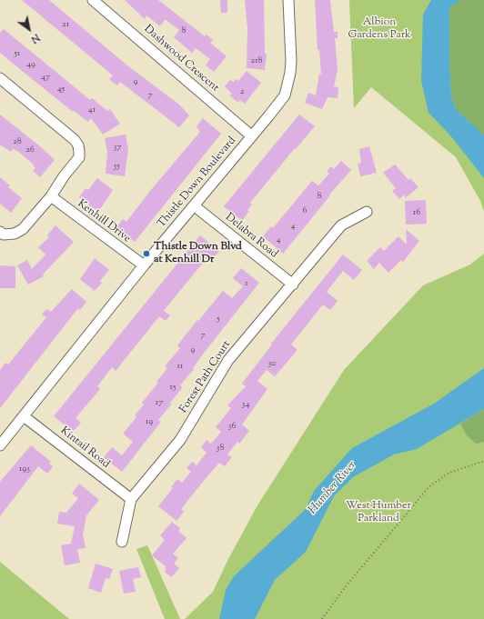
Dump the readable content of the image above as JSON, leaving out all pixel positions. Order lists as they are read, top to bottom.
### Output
{
  "streets": {
    "street": [
      "Dashwood Crescent",
      "Thistle Down Boulevard",
      "Kenhill Drive",
      "Delabra Road",
      "Forest Path Court",
      "Kintail Road"
    ]
  },
  "crossings": [
    ["Dashwood Crescent", "Thistle Down Boulevard"],
    ["Thistle Down Boulevard", "Kenhill Drive"],
    ["Thistle Down Boulevard", "Delabra Road"],
    ["Thistle Down Boulevard", "Kintail Road"],
    ["Delabra Road", "Forest Path Court"],
    ["Forest Path Court", "Kintail Road"]
  ],
  "water": ["Humber River"],
  "parks": ["Albion Gardens Park", "West Humber Parkland"],
  "places": ["Thistle Down Blvd at Kenhill Dr"],
  "house_numbers": [
    "21",
    "8",
    "51",
    "218",
    "49",
    "47",
    "9",
    "45",
    "2",
    "7",
    "41",
    "28",
    "37",
    "26",
    "35",
    "8",
    "6",
    "16",
    "4",
    "4",
    "1",
    "5",
    "7",
    "9",
    "30",
    "11",
    "15",
    "17",
    "34",
    "19",
    "36",
    "38",
    "193"
  ],
  "north": "bottom right"
}
